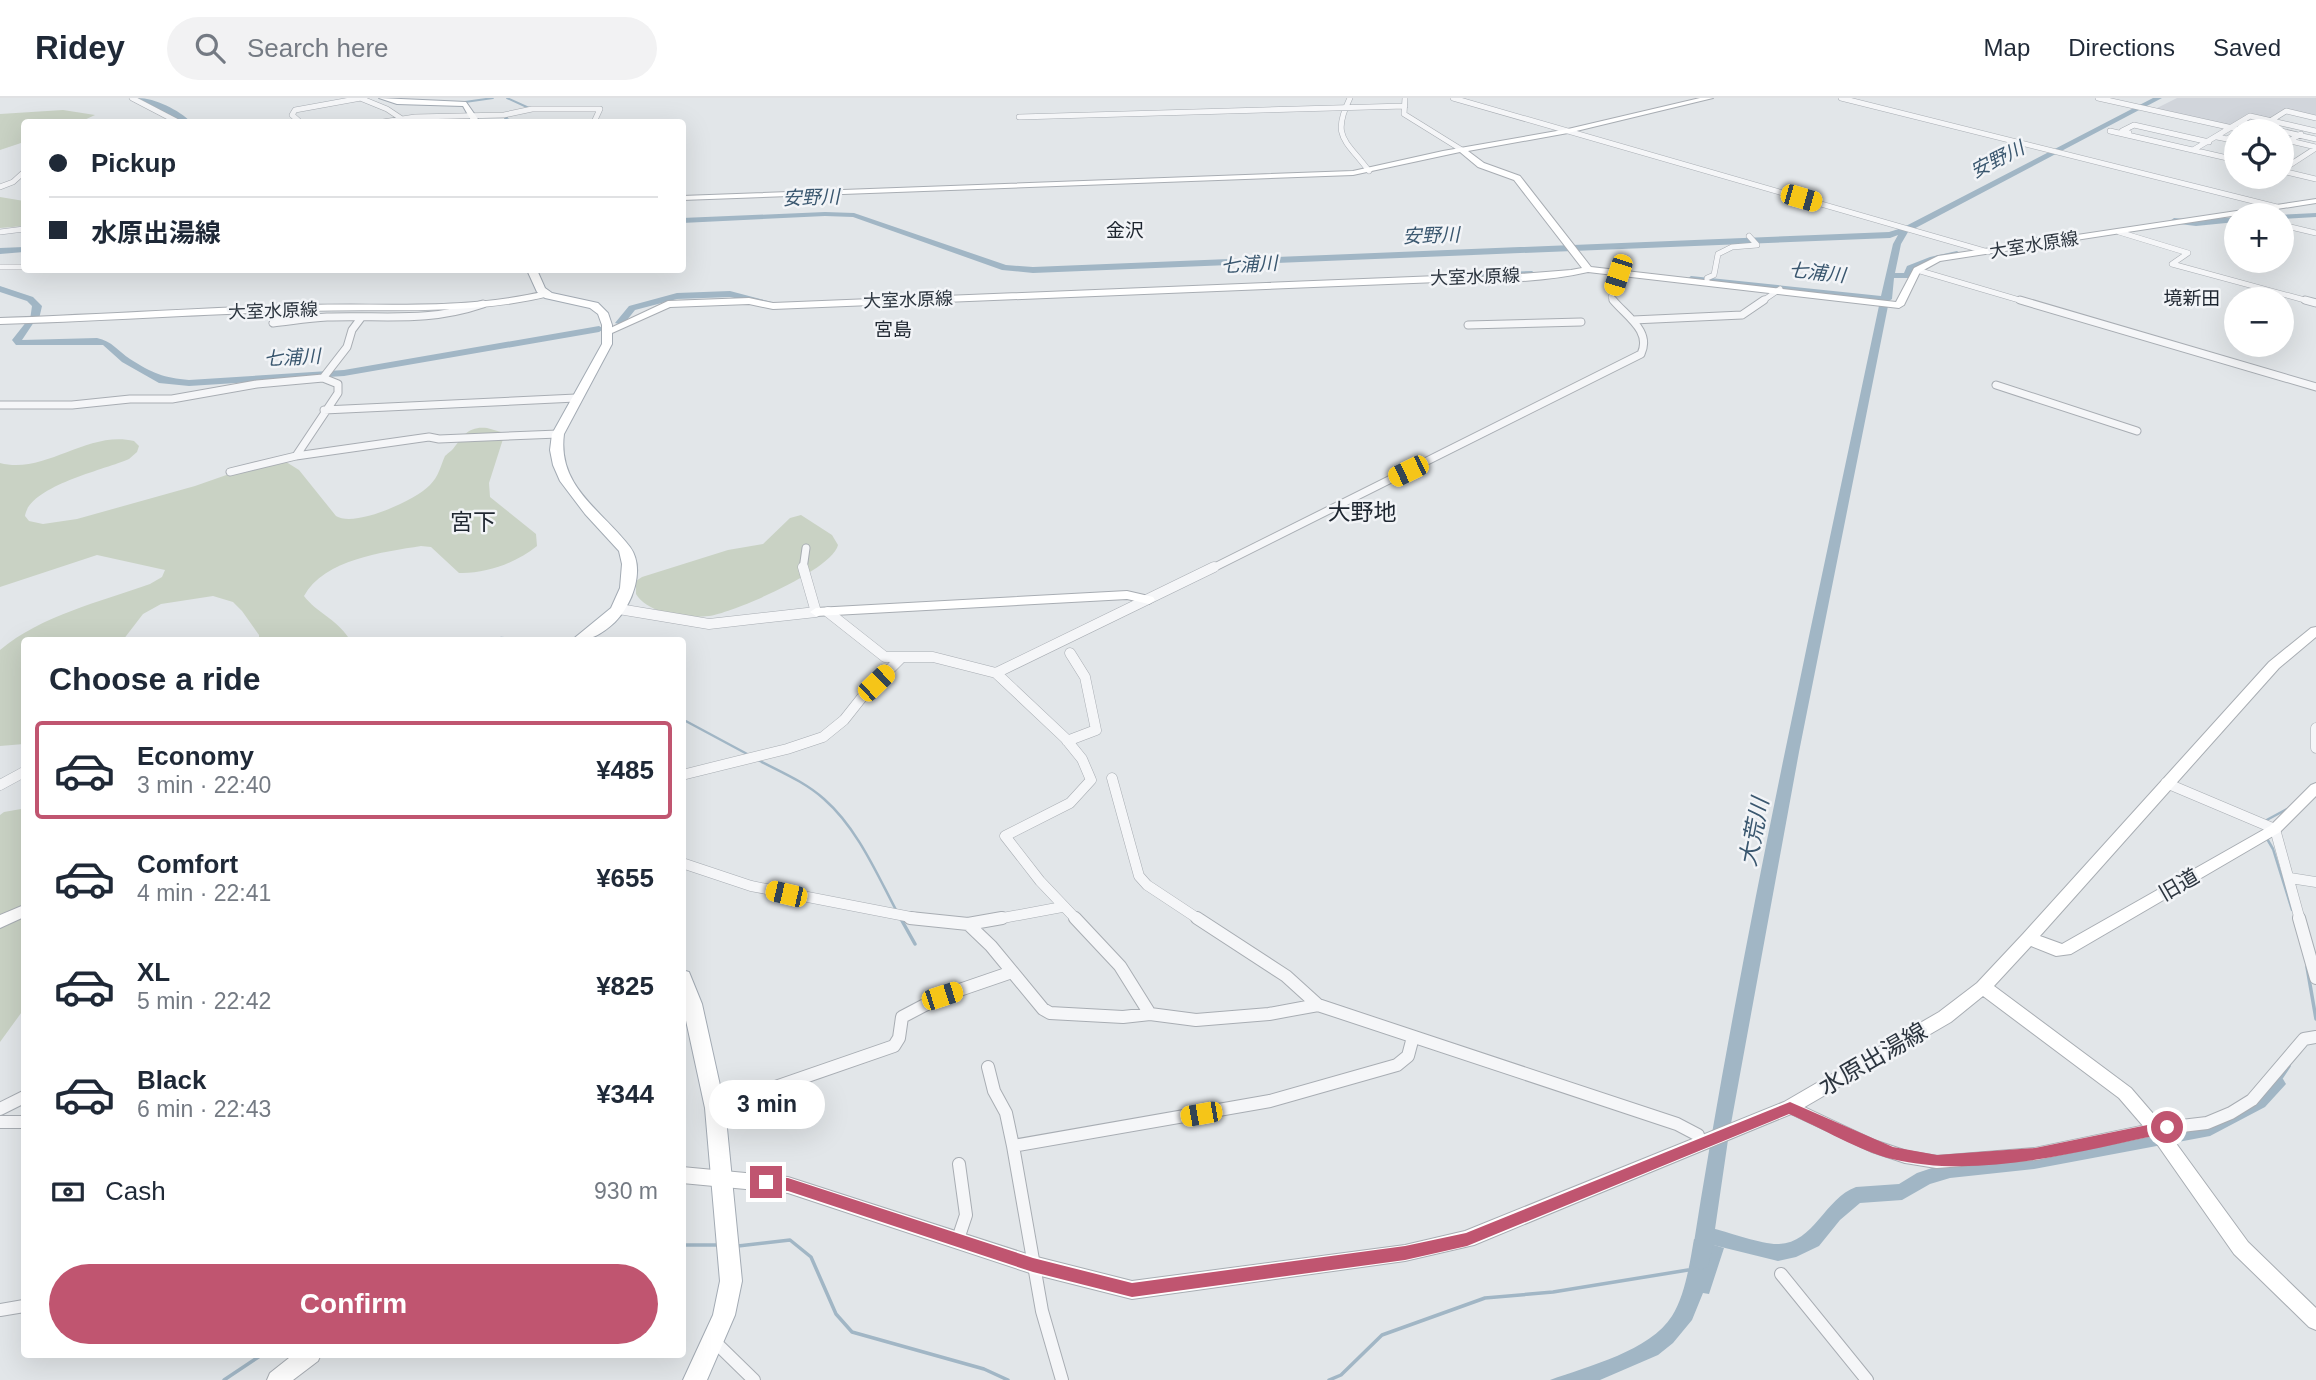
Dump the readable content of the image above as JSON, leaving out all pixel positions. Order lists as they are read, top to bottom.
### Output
{
  "streets": {
    "main road": ["大室水原線", "旧道", "水原出湯線"]
  },
  "crossings": [
    ["旧道", "水原出湯線"]
  ],
  "districts": [
    "金沢",
    "境新田",
    "宮島",
    "大野地",
    "宮下"
  ],
  "water": ["安野川", "七浦川", "大荒川"],
  "page": {
    "header": "Ridey",
    "search": "Search here",
    "nav": ["Map", "Directions", "Saved"],
    "map_buttons": ["+", "−"],
    "banner": ["Pickup", "水原出湯線"],
    "heading": "Choose a ride",
    "list": [
      {
        "name": "Economy",
        "note": "3 min · 22:40",
        "value": "¥485"
      },
      {
        "name": "Comfort",
        "note": "4 min · 22:41",
        "value": "¥655"
      },
      {
        "name": "XL",
        "note": "5 min · 22:42",
        "value": "¥825"
      },
      {
        "name": "Black",
        "note": "6 min · 22:43",
        "value": "¥344"
      }
    ],
    "bubble": "3 min",
    "pay": ["Cash", "930 m"],
    "buttons": "Confirm"
  }
}
